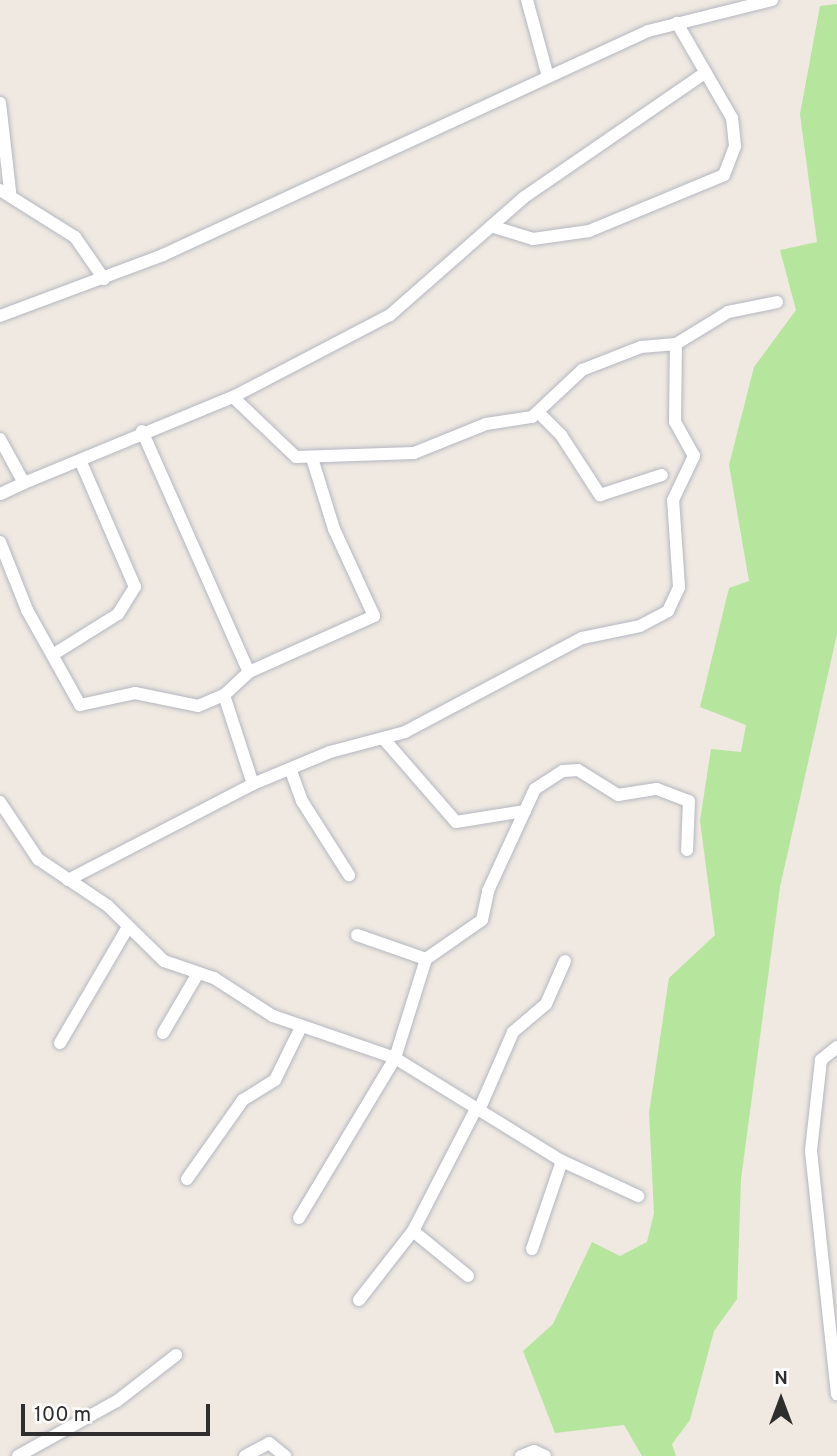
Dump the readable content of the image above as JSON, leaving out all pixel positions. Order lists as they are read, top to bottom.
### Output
{
  "scale_bar": "100 m",
  "north": "top"
}
